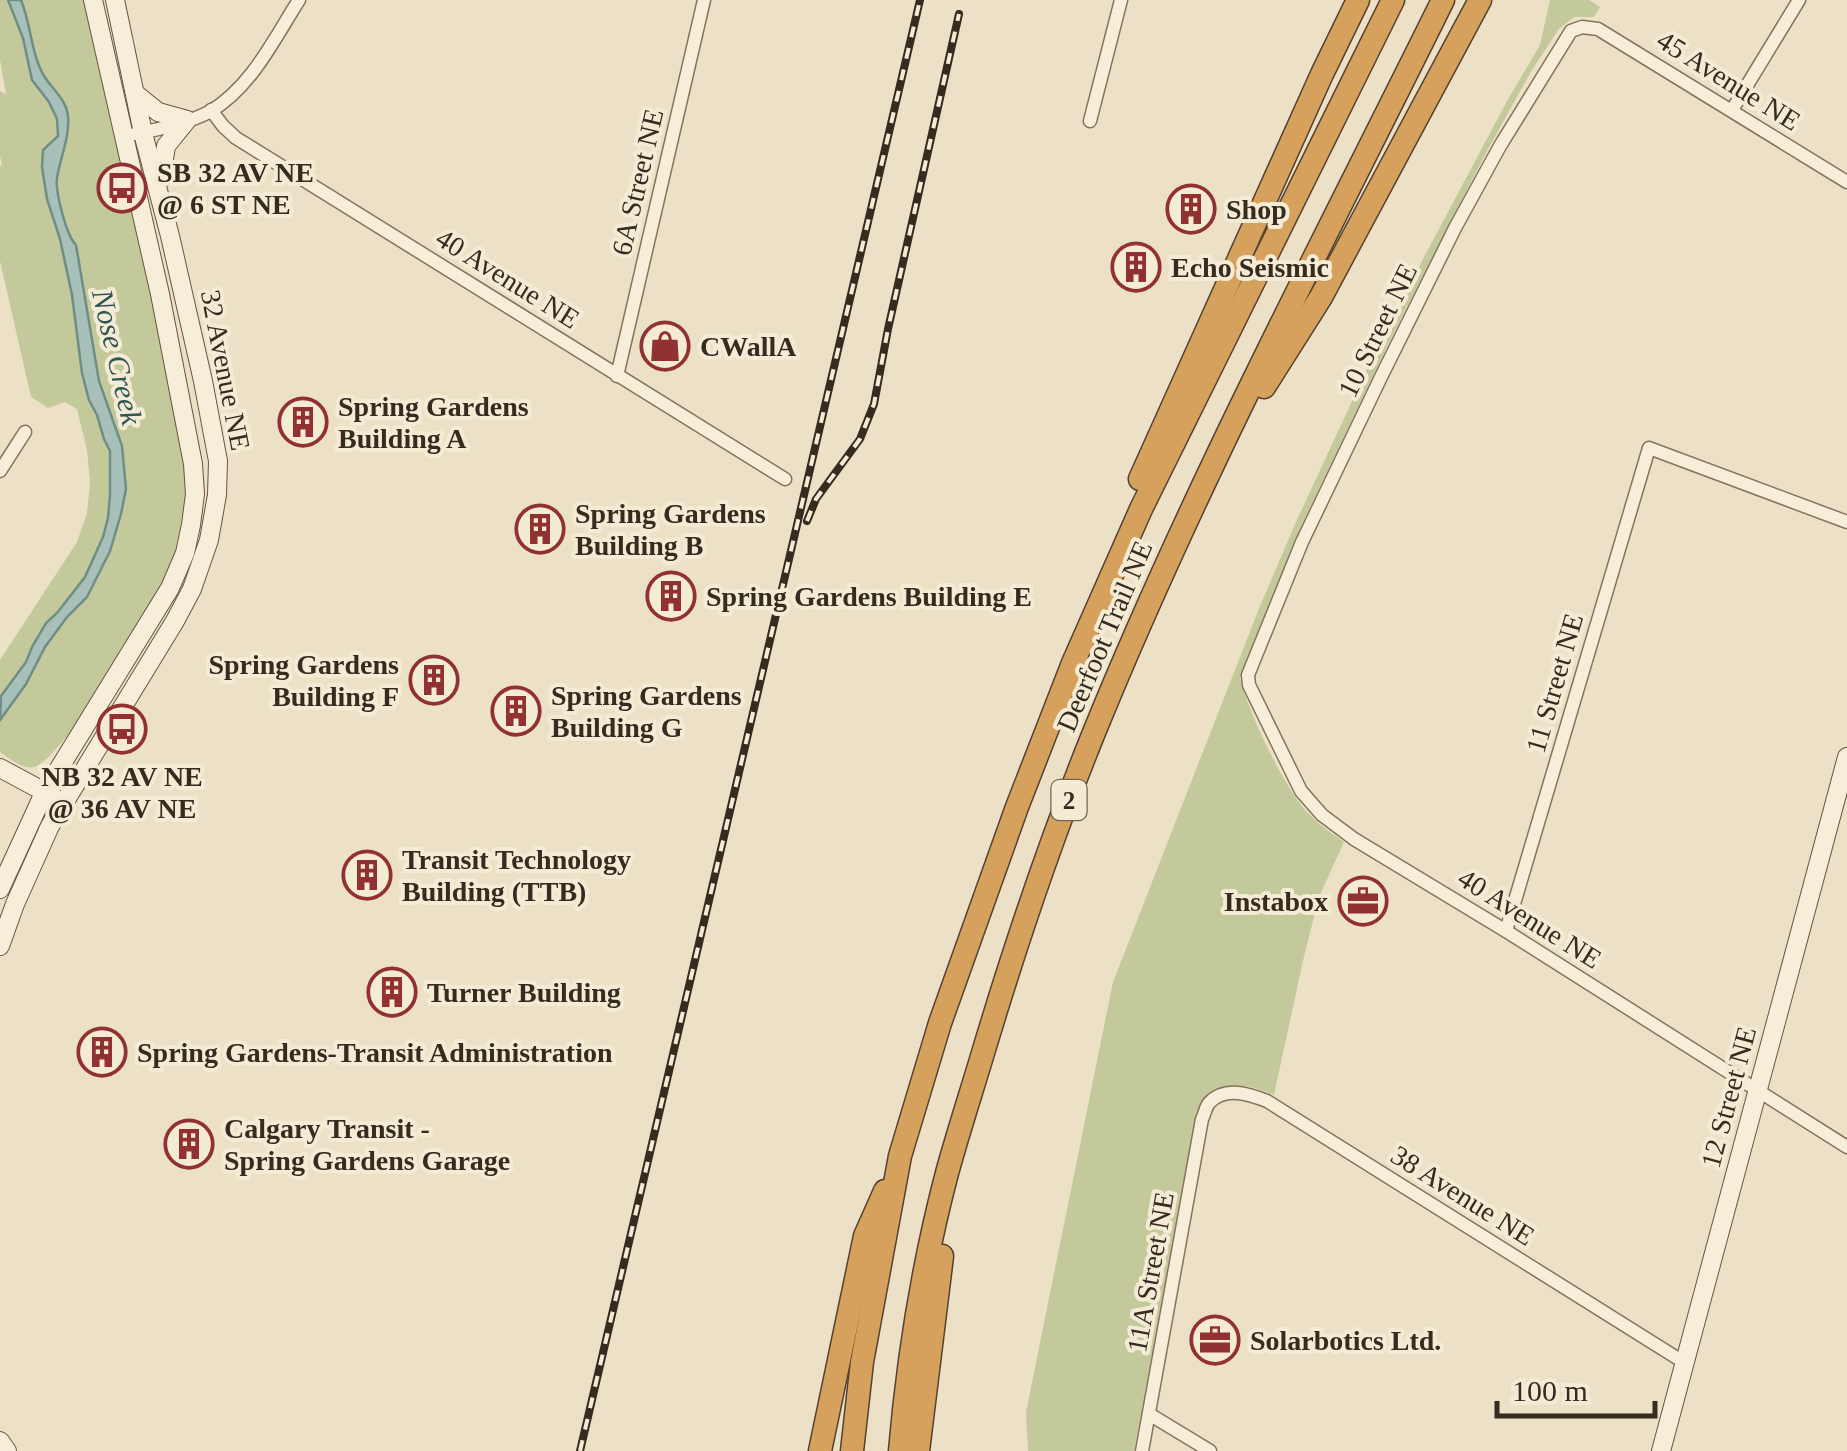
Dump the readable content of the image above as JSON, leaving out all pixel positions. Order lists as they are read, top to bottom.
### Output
{
  "streets": {
    "highway": ["Deerfoot Trail NE", "2"],
    "main road": ["32 Avenue NE", "12 Street NE"],
    "street": [
      "45 Avenue NE",
      "6A Street NE",
      "40 Avenue NE",
      "10 Street NE",
      "11 Street NE",
      "38 Avenue NE",
      "11A Street NE"
    ]
  },
  "crossings": [
    ["45 Avenue NE", "10 Street NE"],
    ["6A Street NE", "40 Avenue NE"],
    ["40 Avenue NE", "10 Street NE"],
    ["40 Avenue NE", "11 Street NE"],
    ["40 Avenue NE", "12 Street NE"],
    ["12 Street NE", "38 Avenue NE"],
    ["38 Avenue NE", "11A Street NE"]
  ],
  "water": ["Nose Creek"],
  "places": {
    "bus stop": ["SB 32 AV NE @ 6 ST NE", "NB 32 AV NE @ 36 AV NE"],
    "building": [
      "Shop",
      "Echo Seismic",
      "Spring Gardens Building A",
      "Spring Gardens Building B",
      "Spring Gardens Building E",
      "Spring Gardens Building F",
      "Spring Gardens Building G",
      "Transit Technology Building (TTB)",
      "Turner Building",
      "Spring Gardens-Transit Administration",
      "Calgary Transit - Spring Gardens Garage"
    ],
    "shop": ["CWallA"],
    "office": ["Instabox", "Solarbotics Ltd."]
  },
  "scale_bar": "100 m"
}
